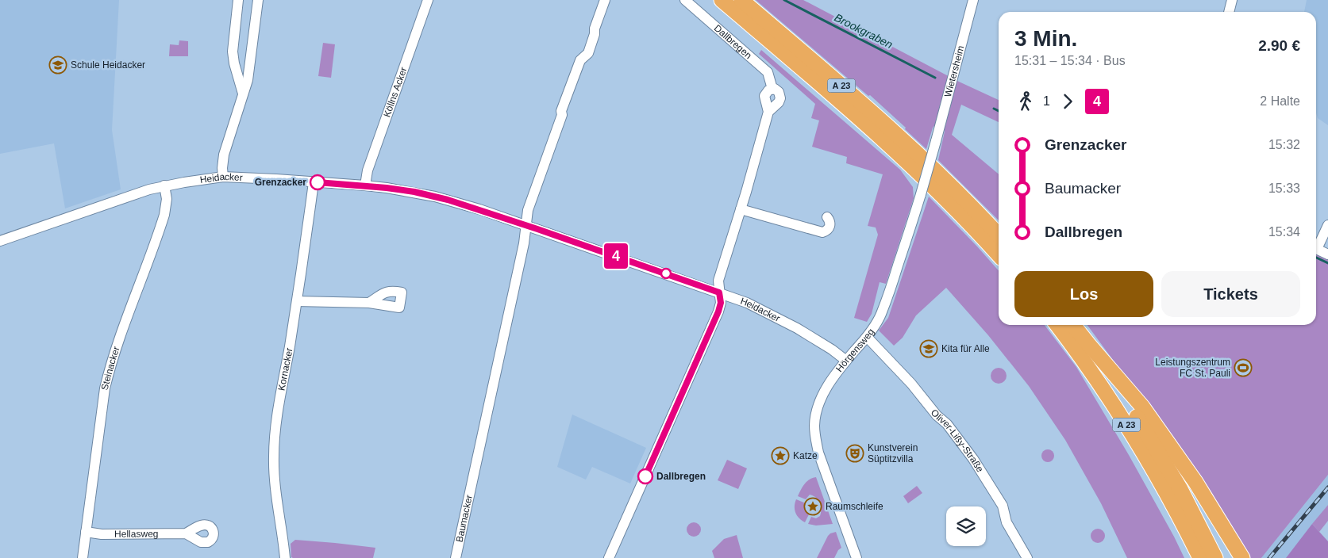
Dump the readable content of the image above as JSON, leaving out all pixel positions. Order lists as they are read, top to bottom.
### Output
{
  "streets": {
    "highway": ["A 23"],
    "street": [
      "Dallbregen",
      "Wietersheim",
      "Köllns Acker",
      "Heidacker",
      "Hörgensweg",
      "Steinacker",
      "Kornacker",
      "Oliver-Lißy-Straße",
      "Baumacker",
      "Hellasweg"
    ]
  },
  "crossings": [
    ["Dallbregen", "Heidacker"],
    ["Wietersheim", "Hörgensweg"],
    ["Köllns Acker", "Heidacker"],
    ["Heidacker", "Hörgensweg"],
    ["Heidacker", "Steinacker"],
    ["Heidacker", "Kornacker"],
    ["Heidacker", "Baumacker"],
    ["Hörgensweg", "Oliver-Lißy-Straße"],
    ["Steinacker", "Hellasweg"]
  ],
  "water": ["Brookgraben"],
  "places": {
    "school or university": ["Schule Heidacker", "Kita für Alle"],
    "other": ["Grenzacker", "Dallbregen"],
    "sports": ["Leistungszentrum FC St. Pauli"],
    "theatre": ["Kunstverein Süptitzvilla"],
    "place": ["Katze", "Raumschleife"]
  },
  "lines": ["bus line 4"],
  "page": {
    "on_map": "4",
    "heading": ["3 Min.", "15:31 – 15:34 · Bus", "2.90 €"],
    "legs": ["1", "4", "2 Halte"],
    "list": [
      {
        "name": "Grenzacker",
        "value": "15:32"
      },
      {
        "name": "Baumacker",
        "value": "15:33"
      },
      {
        "name": "Dallbregen",
        "value": "15:34"
      }
    ],
    "buttons": ["Los", "Tickets"]
  }
}
